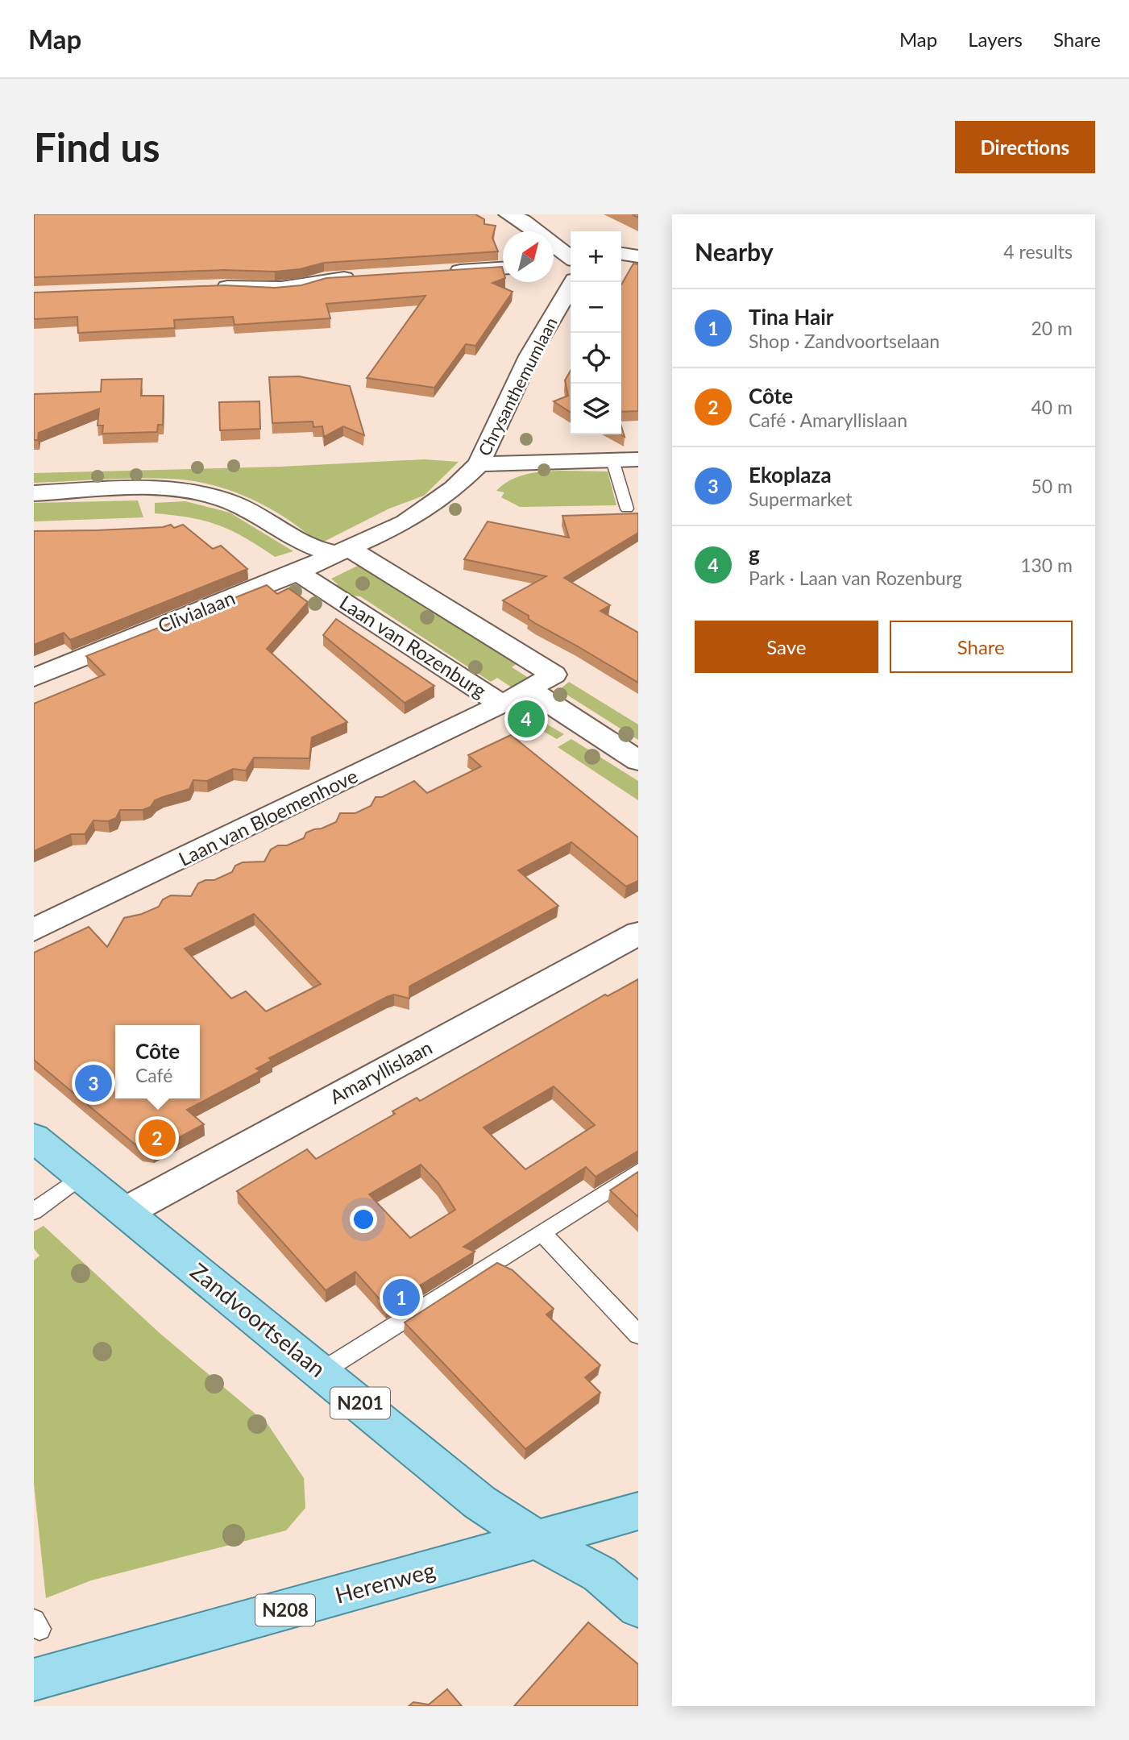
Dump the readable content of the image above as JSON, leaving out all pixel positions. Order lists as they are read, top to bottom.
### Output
{
  "streets": {
    "main road": [
      "Zandvoortselaan",
      "N201",
      "Herenweg",
      "N208"
    ],
    "street": [
      "Chrysanthemumlaan",
      "Clivialaan",
      "Laan van Rozenburg",
      "Laan van Bloemenhove",
      "Amaryllislaan"
    ]
  },
  "crossings": [
    ["Chrysanthemumlaan", "Clivialaan"],
    ["Clivialaan", "Laan van Rozenburg"],
    ["Laan van Rozenburg", "Laan van Bloemenhove"],
    ["Amaryllislaan", "Zandvoortselaan"],
    ["Zandvoortselaan", "N201"],
    ["Zandvoortselaan", "Herenweg"],
    ["N201", "Herenweg"]
  ],
  "north": "top right",
  "page": {
    "header": "Map",
    "nav": ["Map", "Layers", "Share"],
    "buttons": [
      "Directions",
      ["Save", "Share"]
    ],
    "title": "Find us",
    "heading": ["Nearby", "4 results"],
    "map_buttons": ["+", "−"],
    "list": [
      {
        "mark": "1",
        "name": "Tina Hair",
        "note": "Shop · Zandvoortselaan",
        "value": "20 m"
      },
      {
        "mark": "2",
        "name": "Côte",
        "note": "Café · Amaryllislaan",
        "value": "40 m"
      },
      {
        "mark": "3",
        "name": "Ekoplaza",
        "note": "Supermarket",
        "value": "50 m"
      },
      {
        "mark": "4",
        "name": "g",
        "note": "Park · Laan van Rozenburg",
        "value": "130 m"
      }
    ],
    "pins": [
      "4",
      "3",
      "2",
      "1"
    ],
    "popup": ["Côte", "Café"]
  }
}
